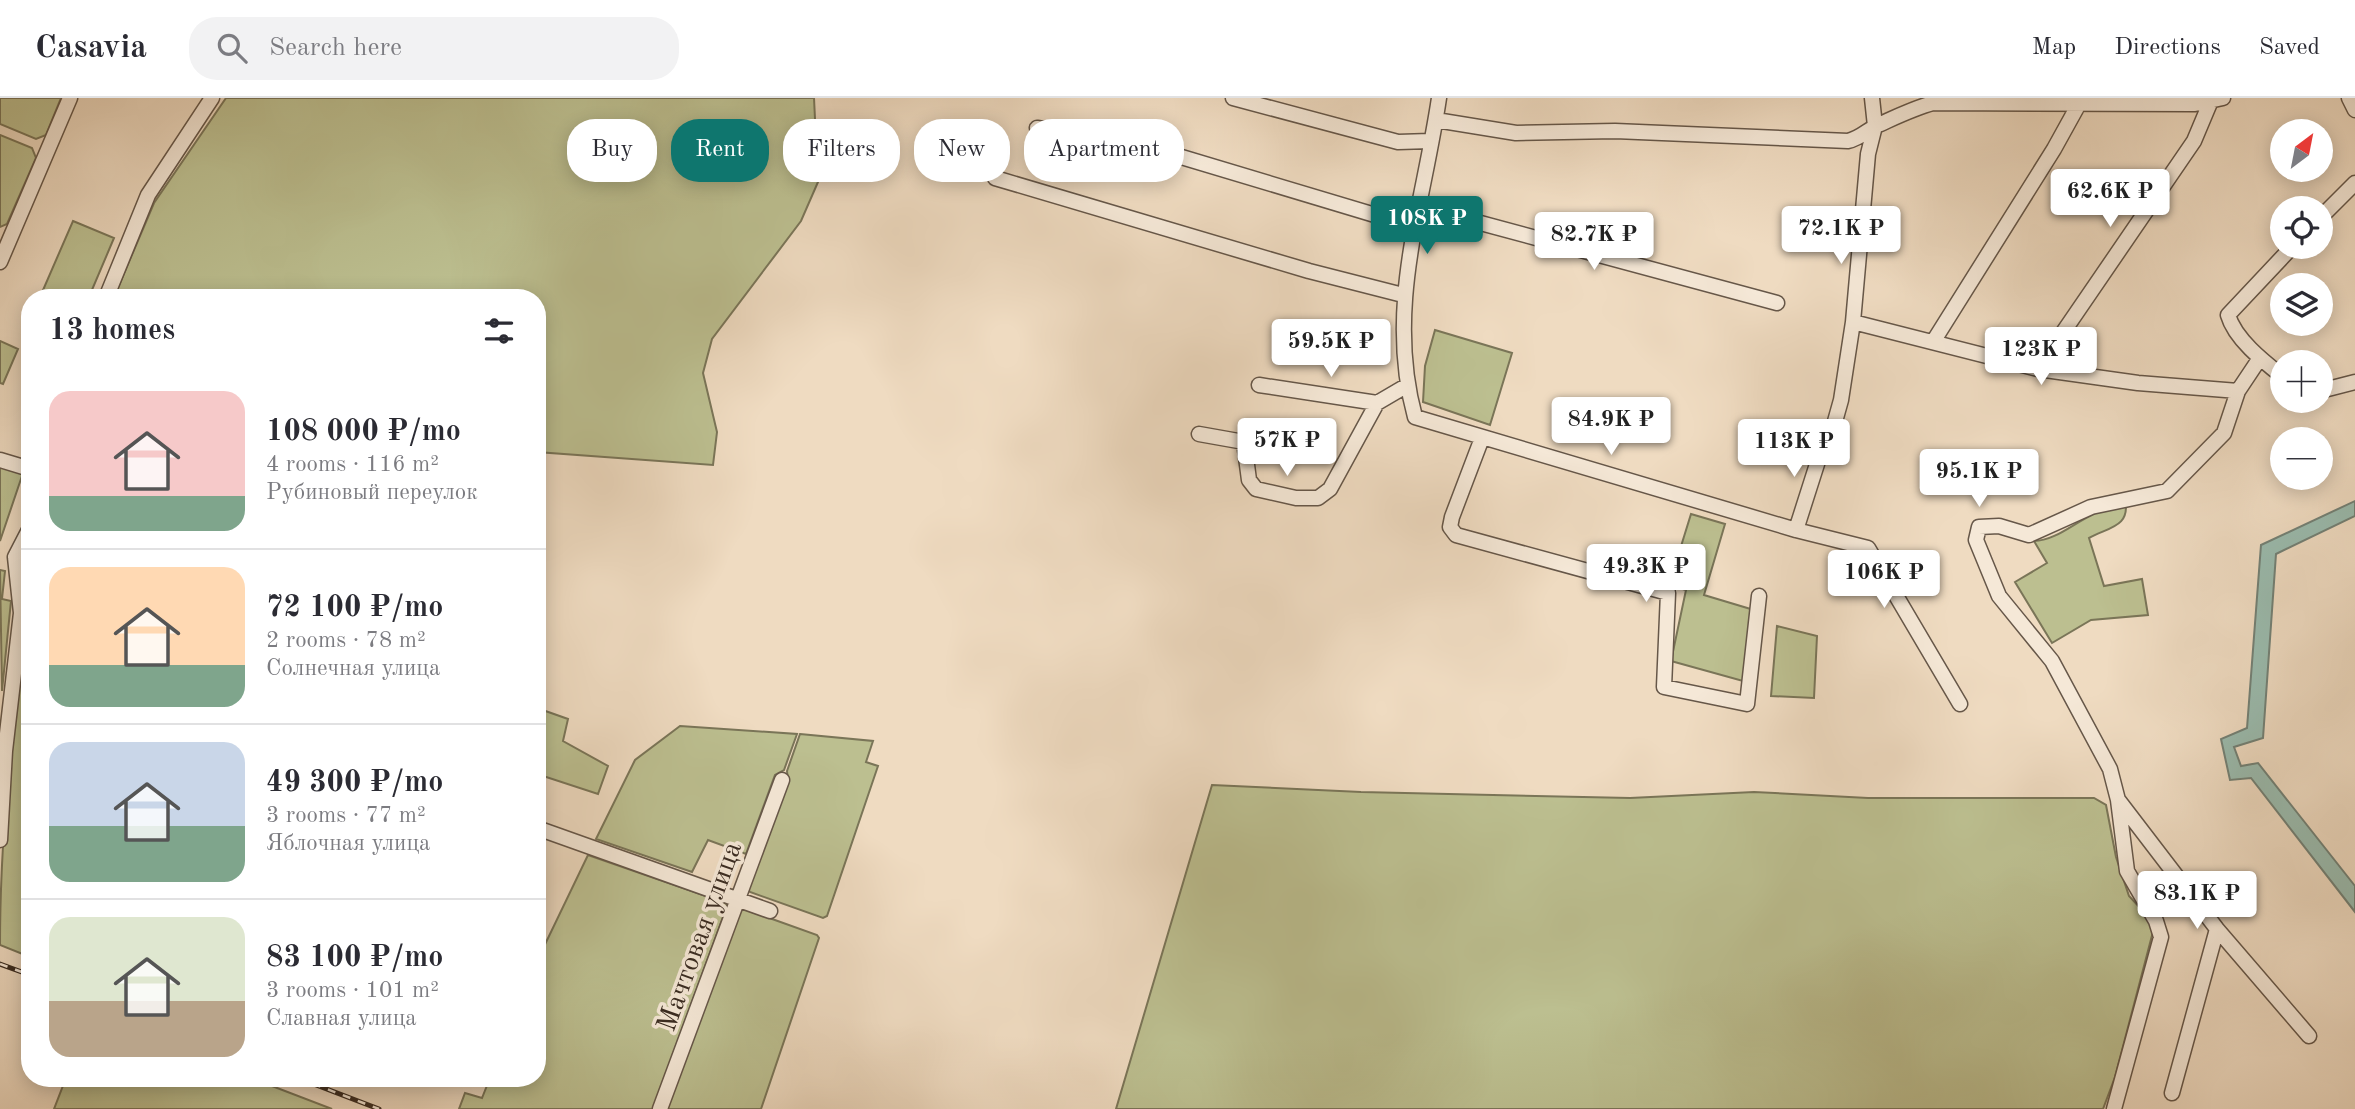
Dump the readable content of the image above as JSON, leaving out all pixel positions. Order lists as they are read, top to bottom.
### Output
{
  "streets": {
    "street": ["Мачтовая улица"]
  },
  "north": "top right",
  "page": {
    "header": "Casavia",
    "search": "Search here",
    "nav": ["Map", "Directions", "Saved"],
    "map_buttons": ["+", "−"],
    "chip": [
      "Buy",
      "Rent",
      "Filters",
      "New",
      "Apartment"
    ],
    "price": [
      "62.6K ₽",
      "108K ₽",
      "72.1K ₽",
      "82.7K ₽",
      "59.5K ₽",
      "123K ₽",
      "84.9K ₽",
      "57K ₽",
      "113K ₽",
      "95.1K ₽",
      "49.3K ₽",
      "106K ₽",
      "83.1K ₽"
    ],
    "heading": "13 homes",
    "list": [
      {
        "name": "108 000 ₽/mo",
        "note": "4 rooms · 116 m² · Рубиновый переулок"
      },
      {
        "name": "72 100 ₽/mo",
        "note": "2 rooms · 78 m² · Солнечная улица"
      },
      {
        "name": "49 300 ₽/mo",
        "note": "3 rooms · 77 m² · Яблочная улица"
      },
      {
        "name": "83 100 ₽/mo",
        "note": "3 rooms · 101 m² · Славная улица"
      }
    ]
  }
}
